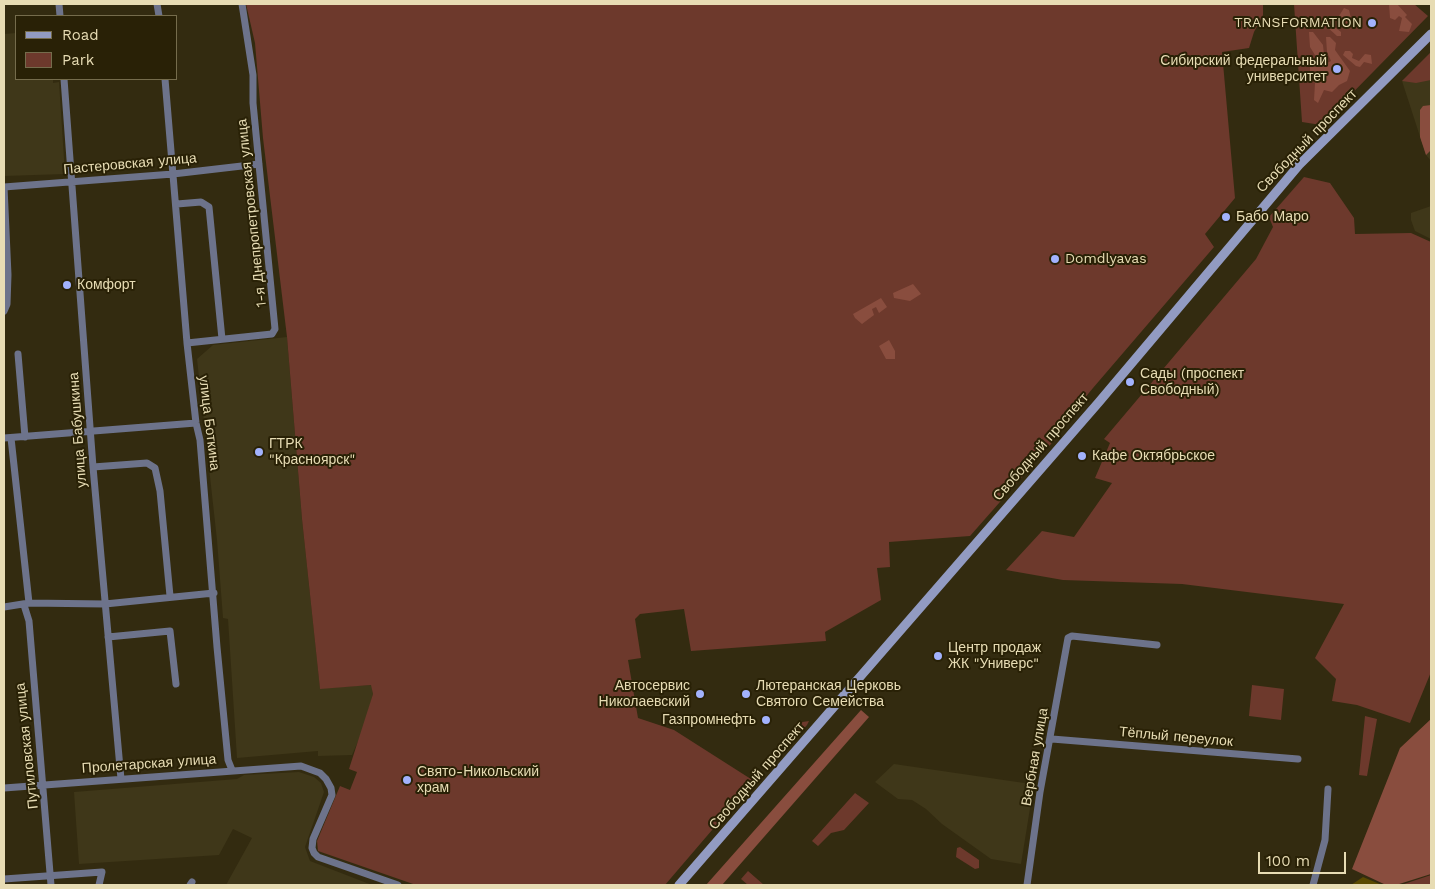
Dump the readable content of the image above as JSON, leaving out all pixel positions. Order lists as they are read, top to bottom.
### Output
{
  "streets": {
    "main road": ["Свободный проспект"],
    "street": [
      "Пастеровская улица",
      "1-я Днепропетровская улица",
      "улица Боткина",
      "улица Бабушкина",
      "Тёплый переулок",
      "Путиловская улица",
      "Вербная улица",
      "Пролетарская улица"
    ]
  },
  "crossings": [
    ["Пастеровская улица", "1-я Днепропетровская улица"],
    ["Пастеровская улица", "улица Боткина"],
    ["Пастеровская улица", "улица Бабушкина"],
    ["1-я Днепропетровская улица", "улица Боткина"],
    ["улица Боткина", "Пролетарская улица"],
    ["улица Бабушкина", "Пролетарская улица"],
    ["Тёплый переулок", "Вербная улица"],
    ["Путиловская улица", "Пролетарская улица"]
  ],
  "places": [
    "TRANSFORMATION",
    "Сибирский федеральный университет",
    "Бабо Маро",
    "Domdlyavas",
    "Комфорт",
    "Сады (проспект Свободный)",
    "ГТРК \"Красноярск\"",
    "Кафе Октябрьское",
    "Центр продаж ЖК \"Универс\"",
    "Автосервис Николаевский",
    "Лютеранская Церковь Святого Семейства",
    "Газпромнефть",
    "Свято-Никольский храм"
  ],
  "legend": ["Road", "Park"],
  "scale_bar": "100 m"
}
